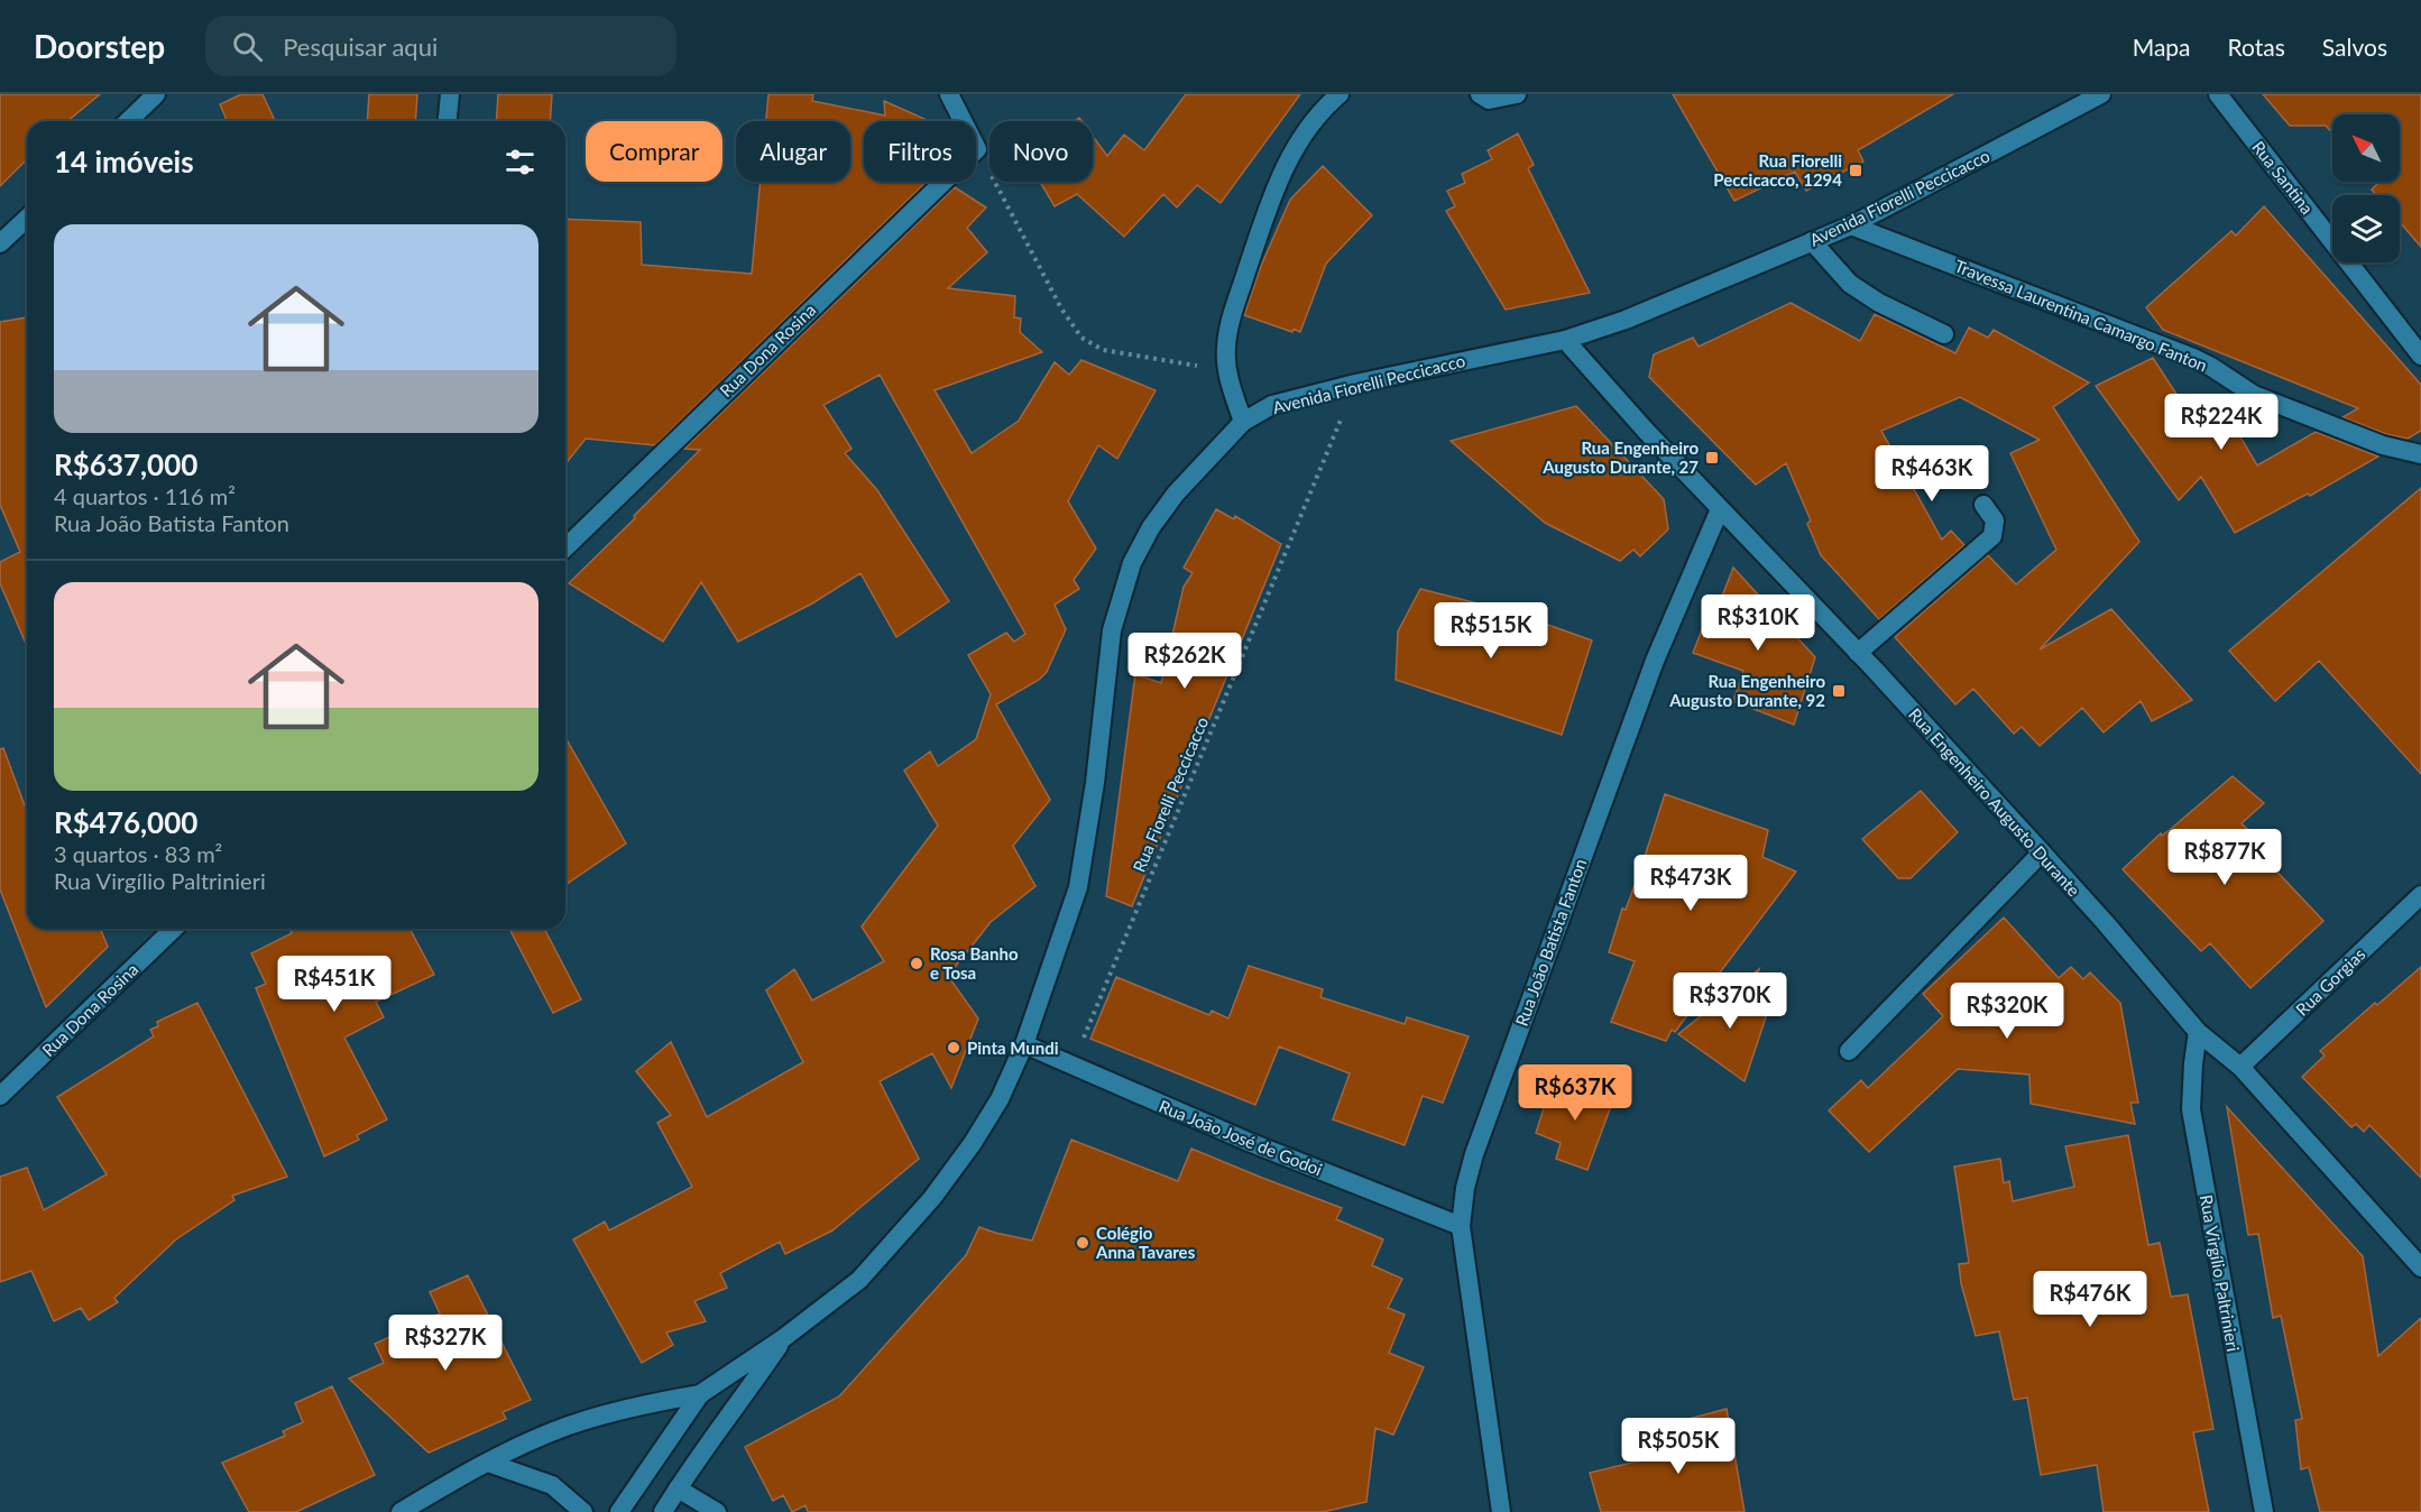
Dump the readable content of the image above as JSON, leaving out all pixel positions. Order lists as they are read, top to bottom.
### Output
{
  "streets": {
    "street": [
      "Rua Santina",
      "Avenida Fiorelli Peccicacco",
      "Travessa Laurentina Camargo Fanton",
      "Rua Dona Rosina",
      "Rua Engenheiro Augusto Durante",
      "Rua João Batista Fanton",
      "Rua Gorgias",
      "Rua João José de Godoi",
      "Rua Virgílio Paltrinieri"
    ],
    "path": ["Rua Fiorelli Peccicacco"]
  },
  "crossings": [
    ["Avenida Fiorelli Peccicacco", "Travessa Laurentina Camargo Fanton"],
    ["Avenida Fiorelli Peccicacco", "Rua Fiorelli Peccicacco"],
    ["Avenida Fiorelli Peccicacco", "Rua Engenheiro Augusto Durante"],
    ["Avenida Fiorelli Peccicacco", "Rua João José de Godoi"],
    ["Rua Fiorelli Peccicacco", "Rua João José de Godoi"],
    ["Rua Engenheiro Augusto Durante", "Rua João Batista Fanton"],
    ["Rua Engenheiro Augusto Durante", "Rua Gorgias"],
    ["Rua Engenheiro Augusto Durante", "Rua Virgílio Paltrinieri"],
    ["Rua João Batista Fanton", "Rua João José de Godoi"]
  ],
  "places": {
    "transit": ["Rua Fiorelli Peccicacco, 1294", "Rua Engenheiro Augusto Durante, 27", "Rua Engenheiro Augusto Durante, 92"],
    "other": ["Rosa Banho e Tosa", "Pinta Mundi", "Colégio Anna Tavares"]
  },
  "north": "top left",
  "page": {
    "header": "Doorstep",
    "search": "Pesquisar aqui",
    "nav": ["Mapa", "Rotas", "Salvos"],
    "chip": [
      "Comprar",
      "Alugar",
      "Filtros",
      "Novo"
    ],
    "heading": "14 imóveis",
    "list": [
      {
        "name": "R$637,000",
        "note": "4 quartos · 116 m² · Rua João Batista Fanton"
      },
      {
        "name": "R$476,000",
        "note": "3 quartos · 83 m² · Rua Virgílio Paltrinieri"
      }
    ],
    "price": [
      "R$224K",
      "R$463K",
      "R$310K",
      "R$515K",
      "R$262K",
      "R$877K",
      "R$473K",
      "R$451K",
      "R$370K",
      "R$320K",
      "R$637K",
      "R$476K",
      "R$327K",
      "R$505K"
    ]
  }
}
